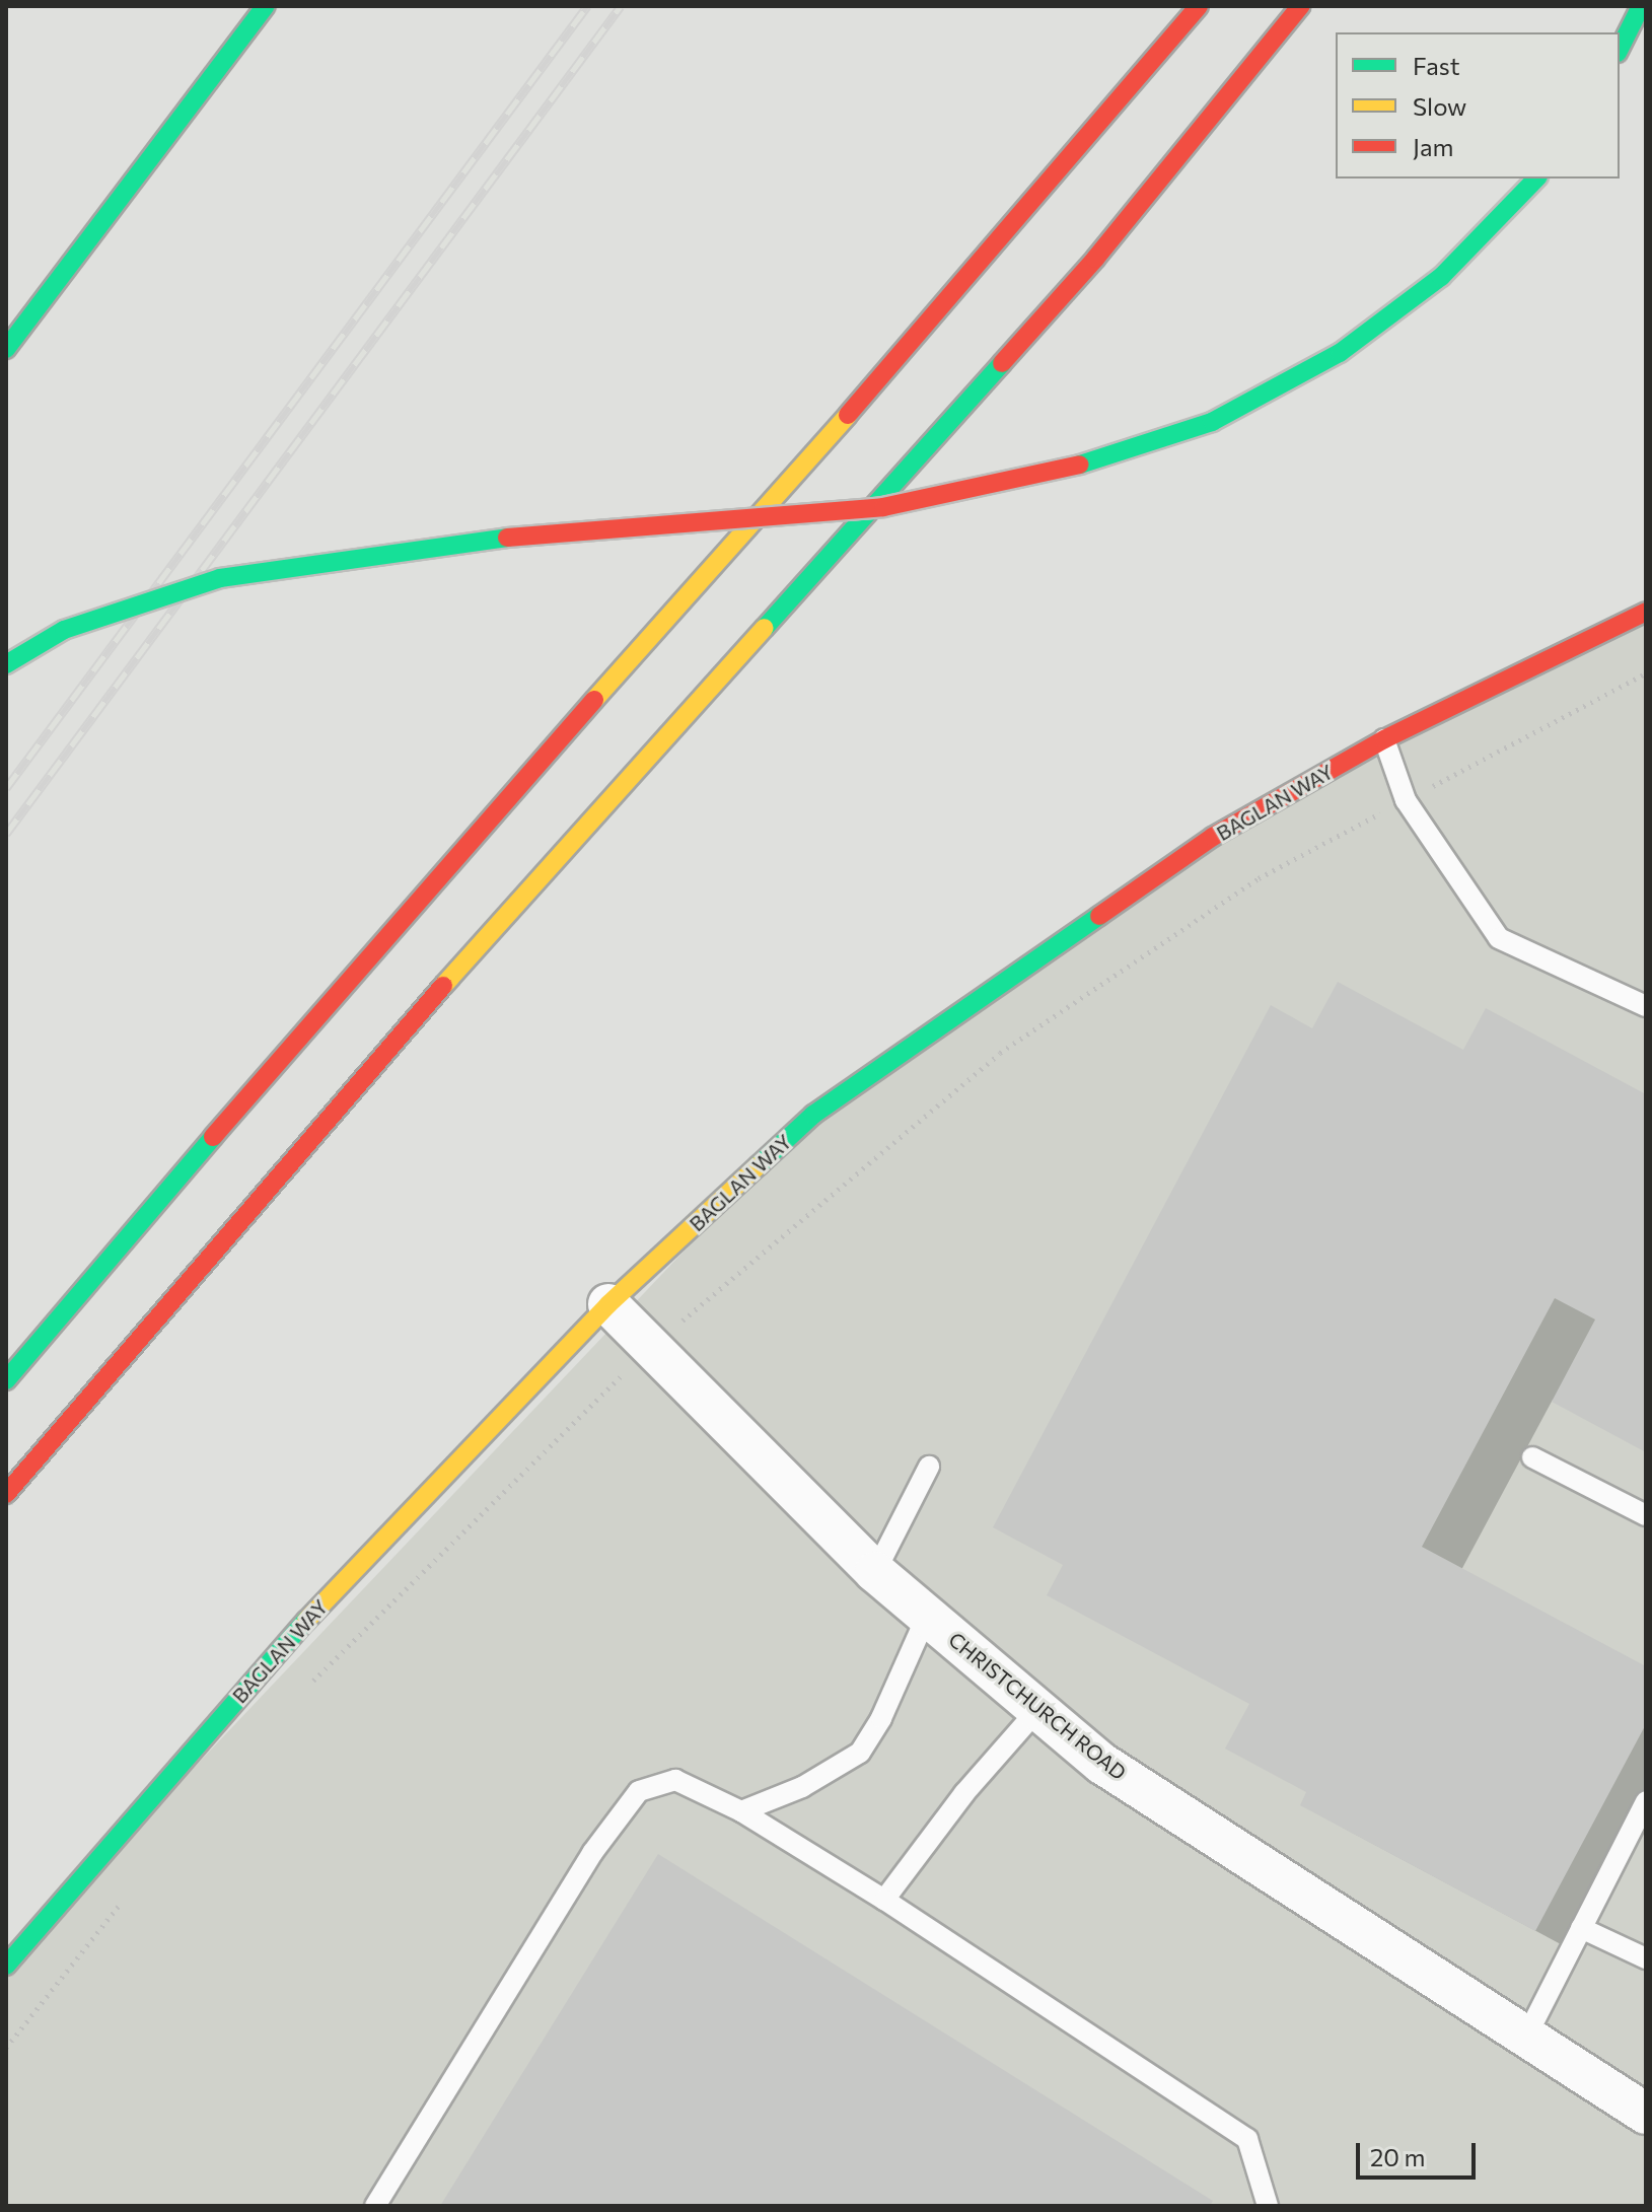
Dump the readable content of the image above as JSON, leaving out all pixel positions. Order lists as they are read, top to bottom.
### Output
{
  "streets": {
    "main road": ["BAGLAN WAY"],
    "street": ["CHRISTCHURCH ROAD"]
  },
  "crossings": [
    ["BAGLAN WAY", "CHRISTCHURCH ROAD"]
  ],
  "legend": ["Fast", "Slow", "Jam"],
  "scale_bar": "20 m"
}
